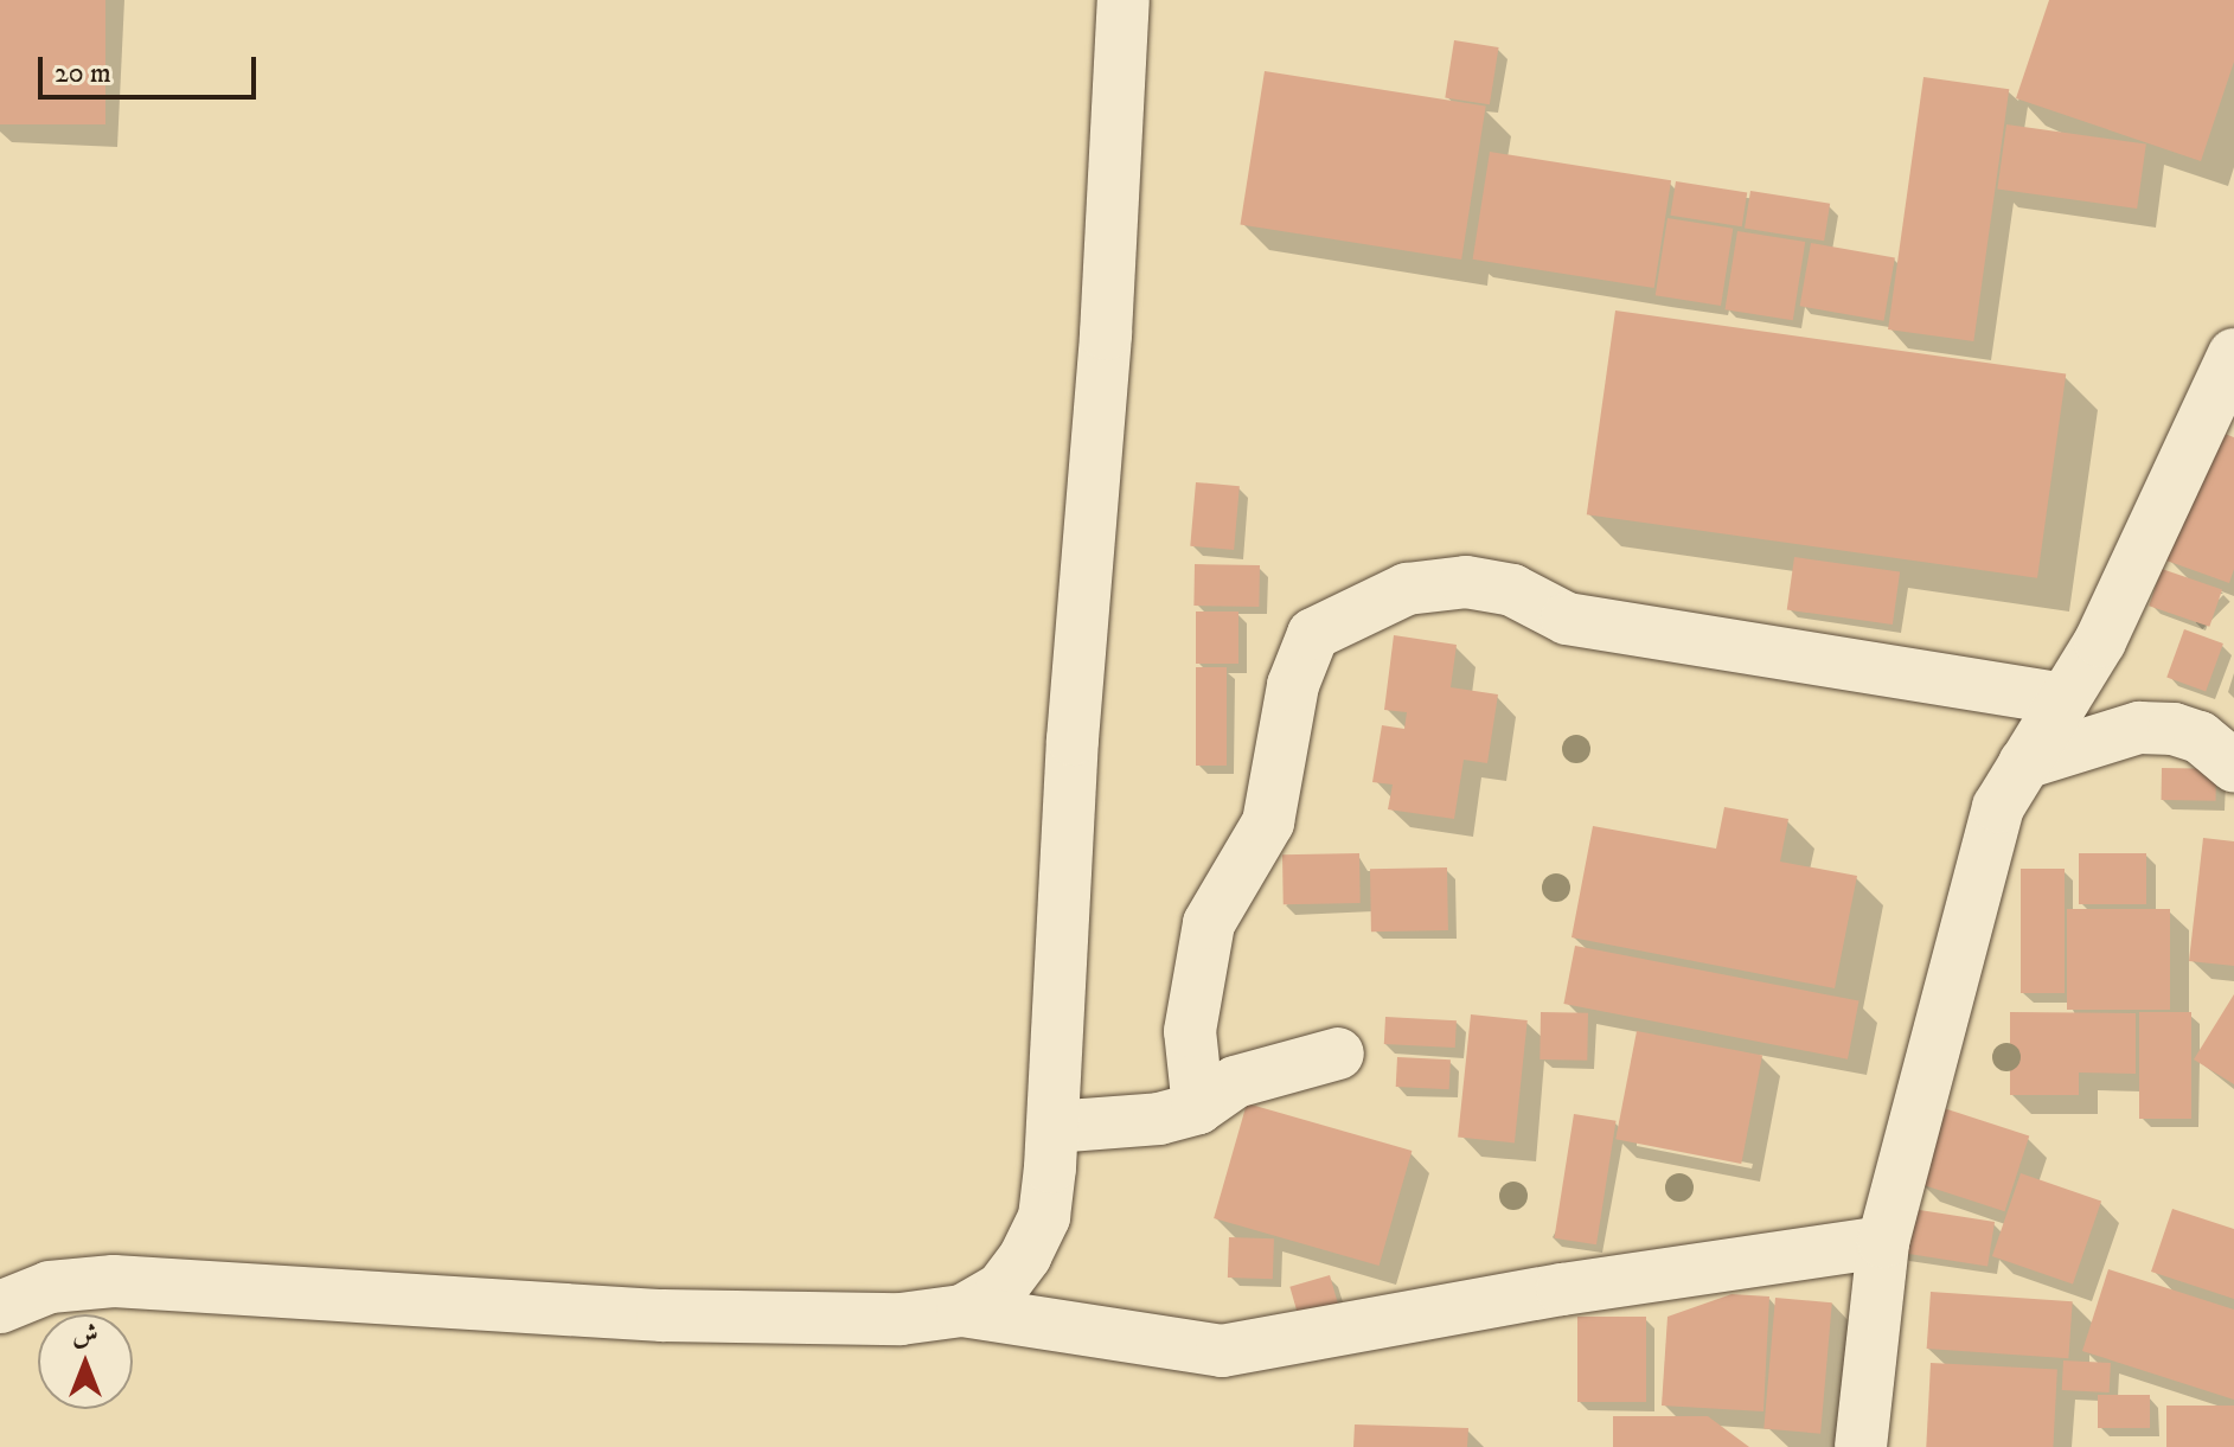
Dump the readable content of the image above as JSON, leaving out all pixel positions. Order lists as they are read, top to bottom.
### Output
{
  "scale_bar": "20 m",
  "north": "top"
}
